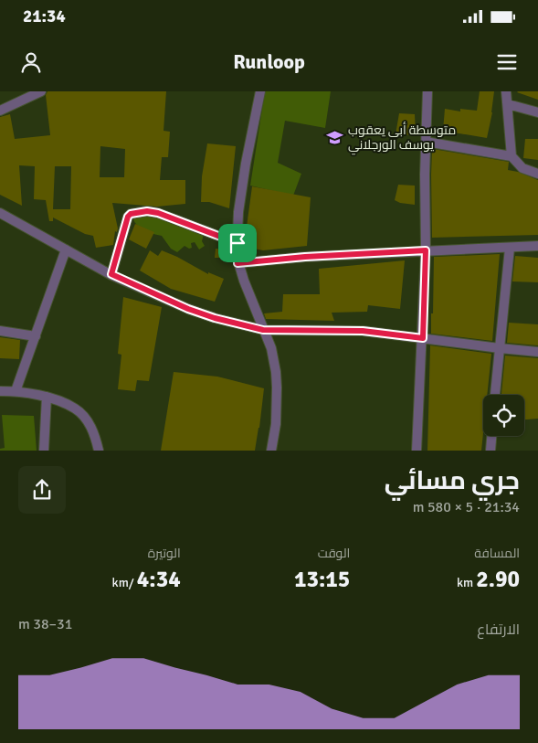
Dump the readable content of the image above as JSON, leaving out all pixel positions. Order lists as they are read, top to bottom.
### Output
{
  "places": {
    "school or university": ["متوسطة أبي يعقوب يوسف الورجلاني"]
  },
  "page": {
    "status": "21:34",
    "header": "Runloop",
    "heading": ["جري مسائي", "21:34 · 5 × 580 m"],
    "stats": [
      ["المسافة", "2.90 km"],
      ["الوقت", "13:15"],
      ["الوتيرة", "4:34 /km"]
    ],
    "chart": ["الارتفاع", "31–38 m"]
  }
}
